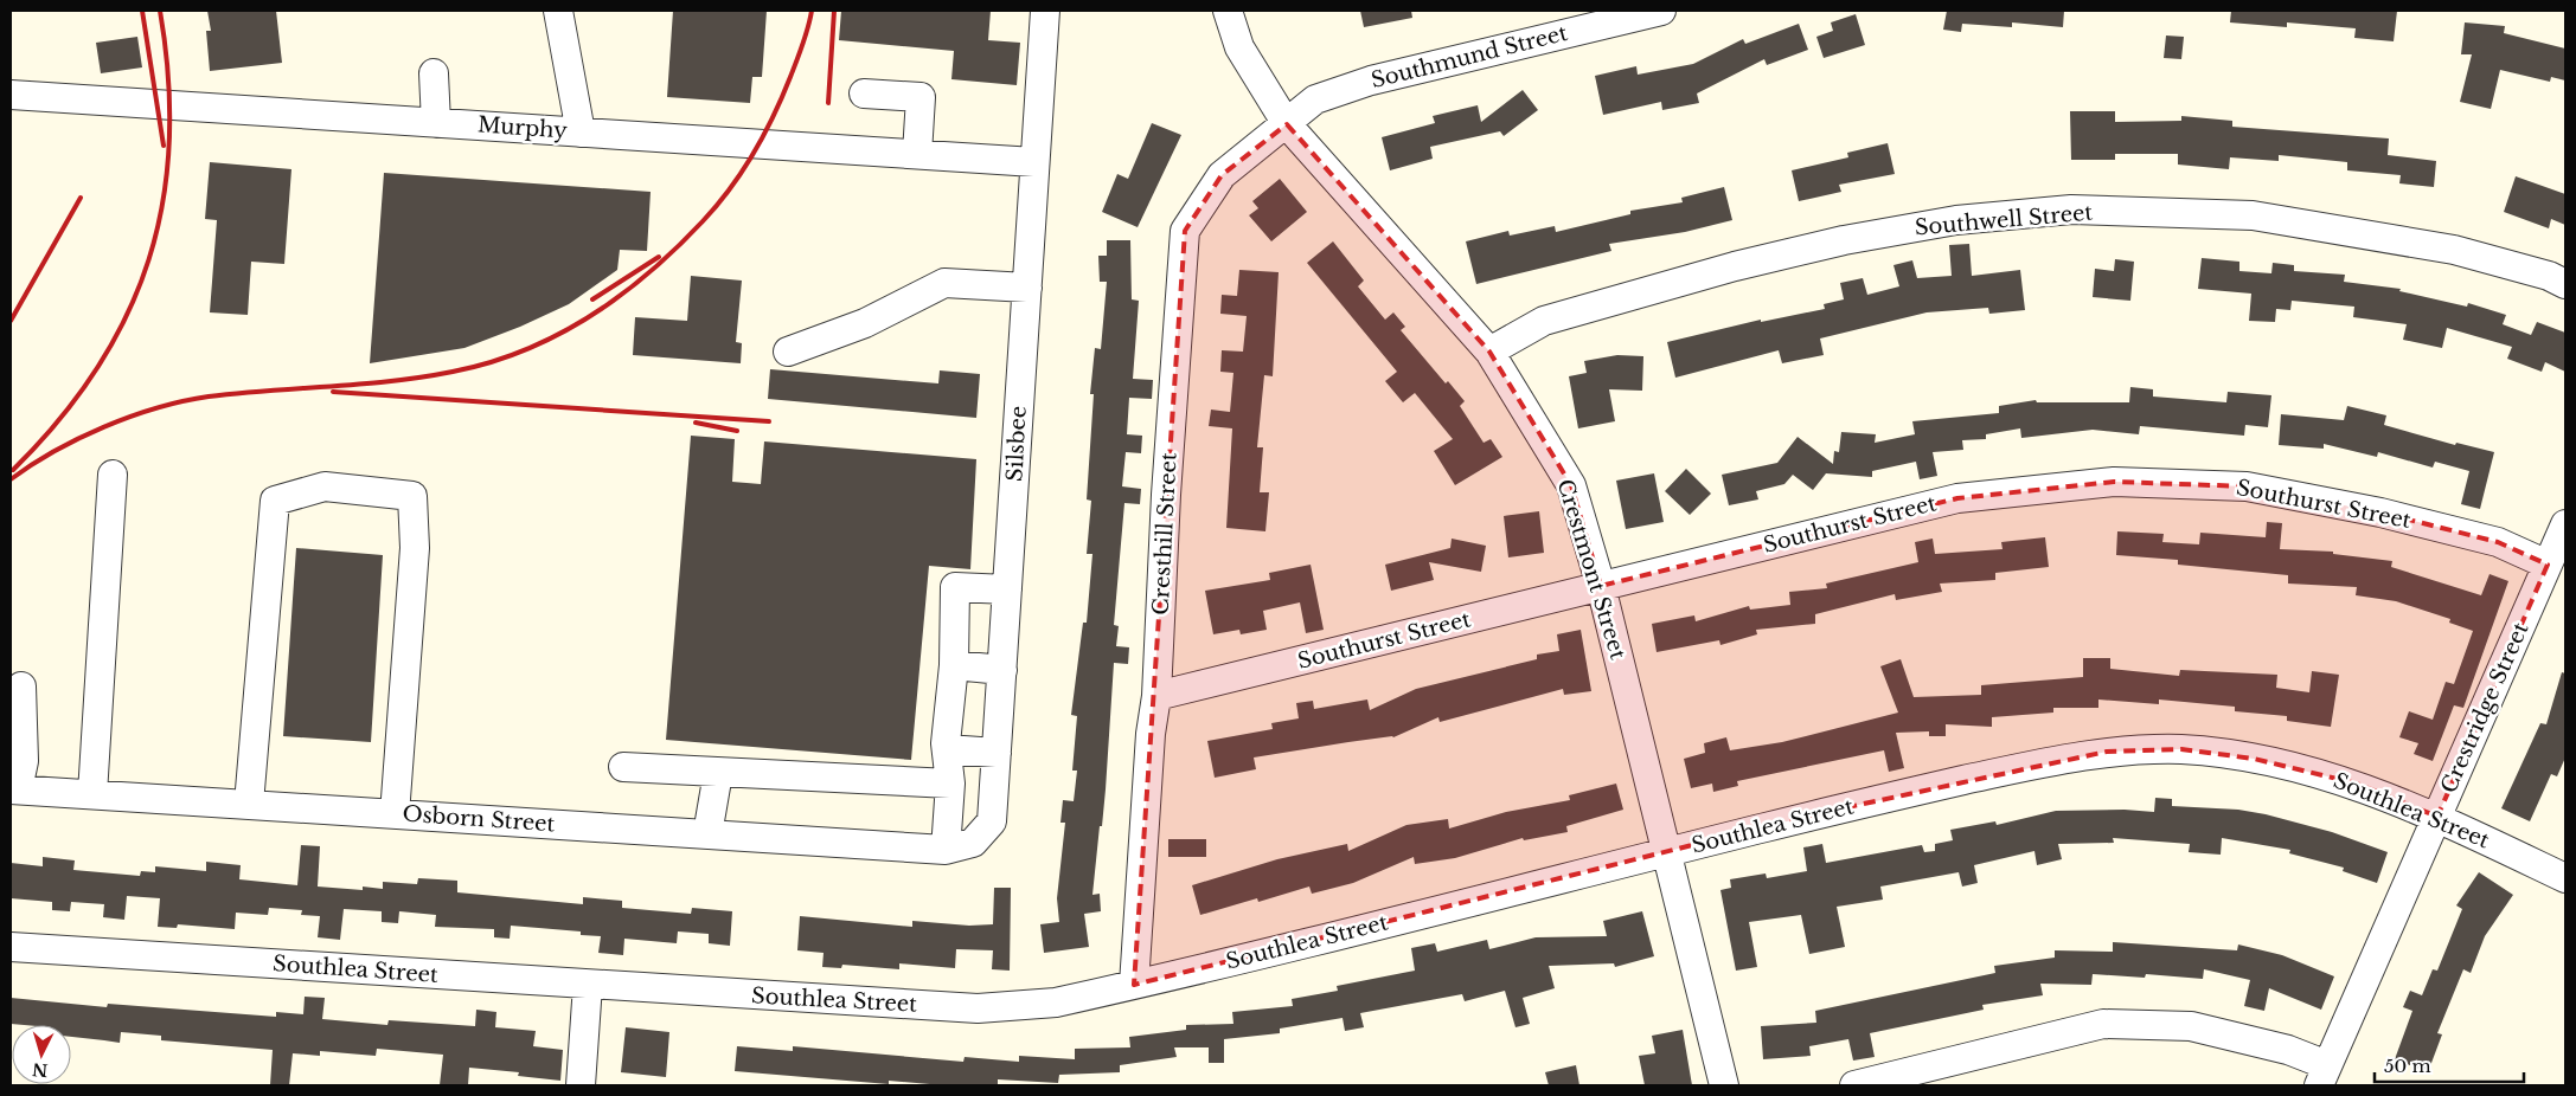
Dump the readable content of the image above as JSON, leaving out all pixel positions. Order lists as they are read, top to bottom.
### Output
{
  "streets": {
    "street": [
      "Southmund Street",
      "Murphy",
      "Southwell Street",
      "Silsbee",
      "Southurst Street",
      "Cresthill Street",
      "Crestmont Street",
      "Crestridge Street",
      "Southlea Street",
      "Osborn Street"
    ]
  },
  "crossings": [
    ["Southmund Street", "Cresthill Street"],
    ["Southmund Street", "Crestmont Street"],
    ["Murphy", "Silsbee"],
    ["Southwell Street", "Crestmont Street"],
    ["Silsbee", "Osborn Street"],
    ["Southurst Street", "Cresthill Street"],
    ["Southurst Street", "Crestmont Street"],
    ["Southurst Street", "Crestridge Street"],
    ["Cresthill Street", "Crestmont Street"],
    ["Cresthill Street", "Southlea Street"],
    ["Crestmont Street", "Southlea Street"],
    ["Crestridge Street", "Southlea Street"]
  ],
  "scale_bar": "50 m",
  "north": "bottom"
}
